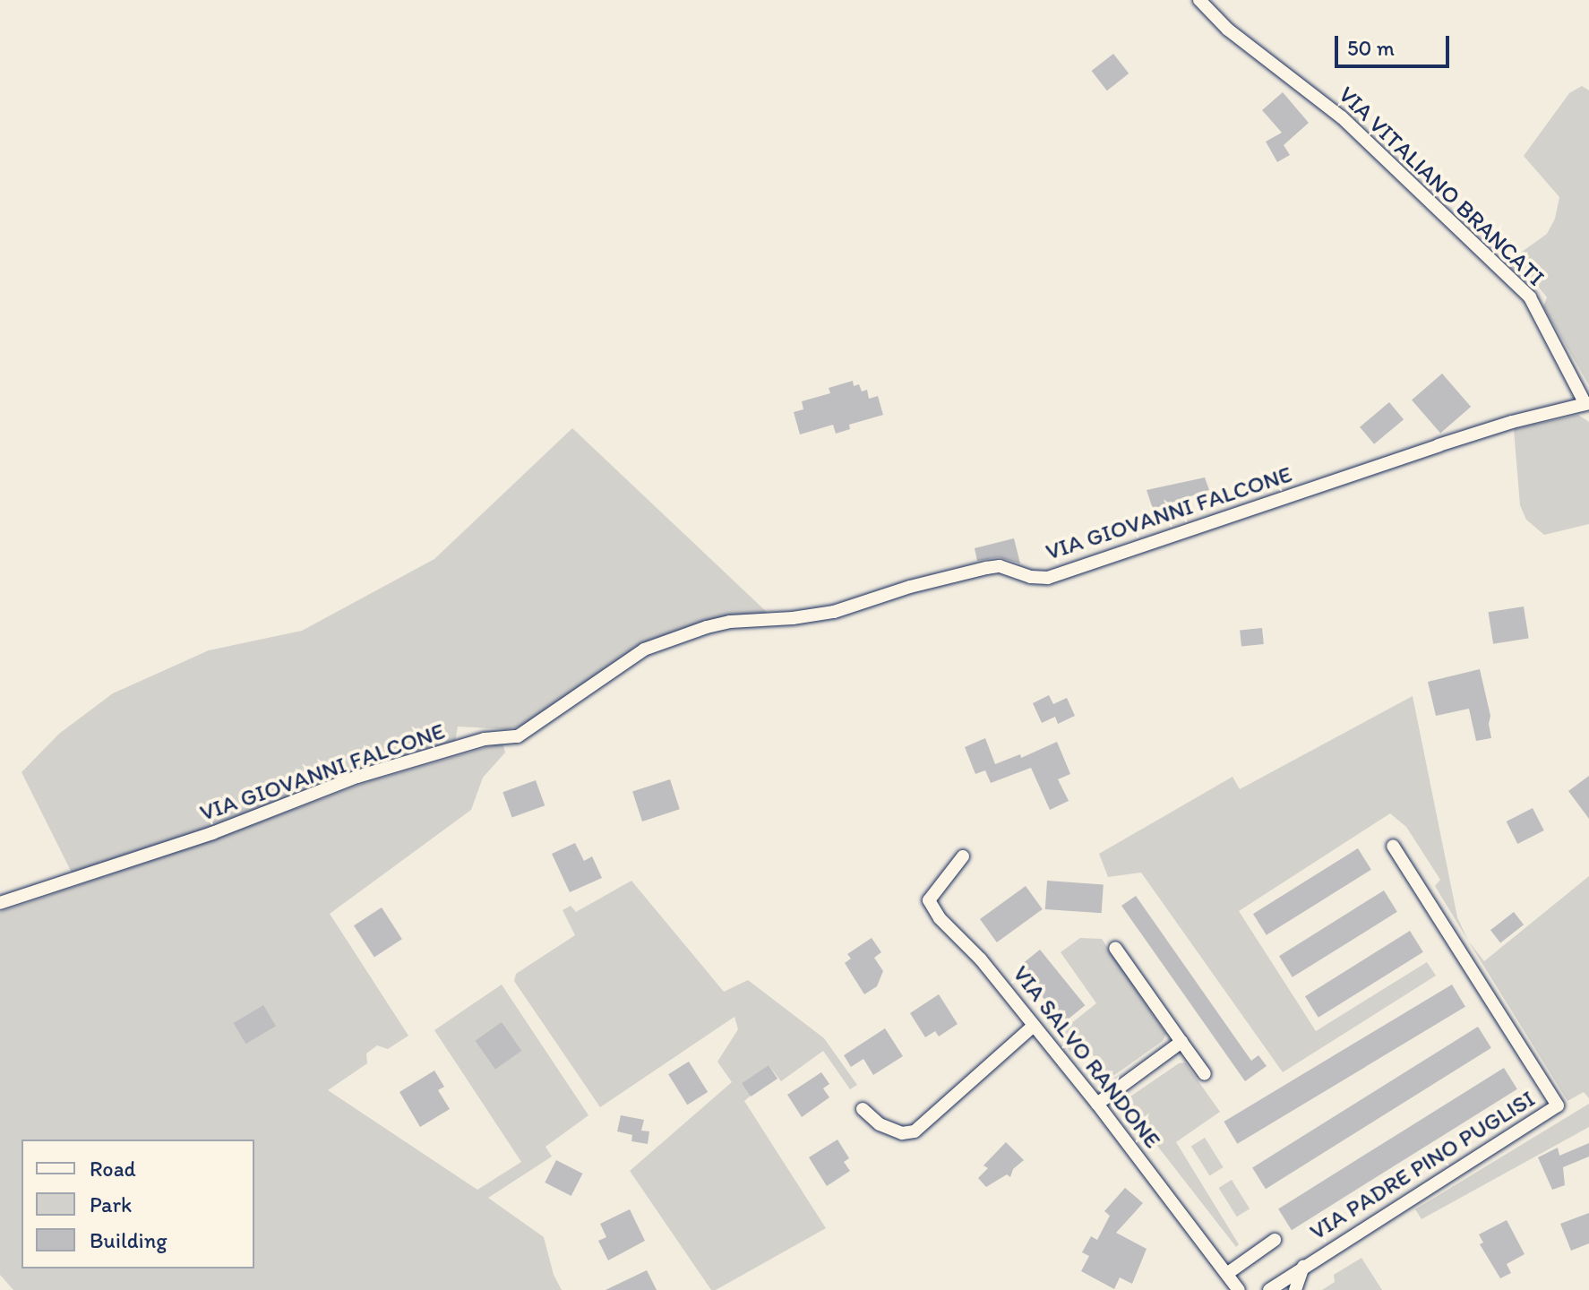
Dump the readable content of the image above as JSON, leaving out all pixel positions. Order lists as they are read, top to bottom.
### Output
{
  "streets": {
    "street": [
      "VIA VITALIANO BRANCATI",
      "VIA GIOVANNI FALCONE",
      "VIA SALVO RANDONE",
      "VIA PADRE PINO PUGLISI"
    ]
  },
  "crossings": [
    ["VIA VITALIANO BRANCATI", "VIA GIOVANNI FALCONE"]
  ],
  "legend": ["Road", "Park", "Building"],
  "scale_bar": "50 m"
}
